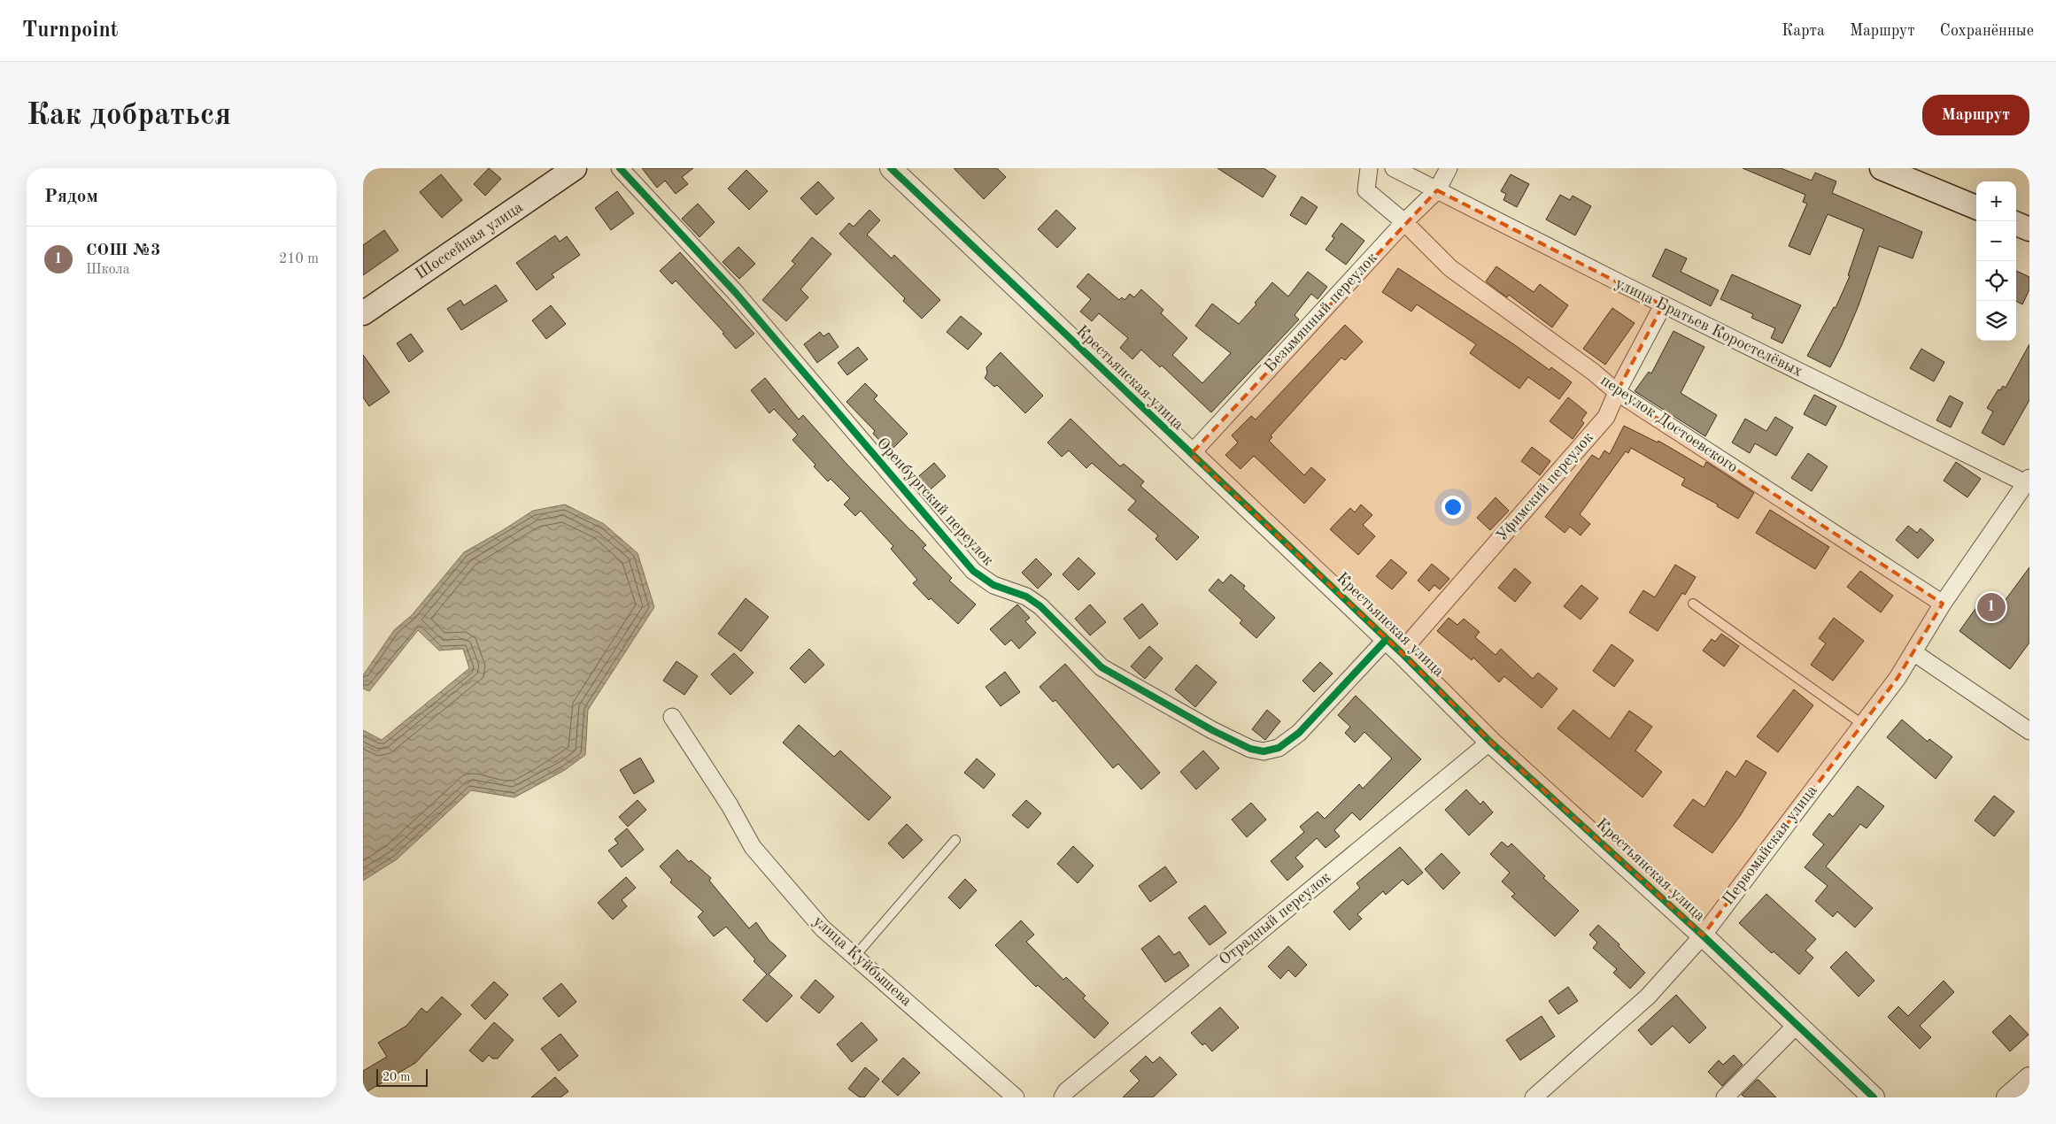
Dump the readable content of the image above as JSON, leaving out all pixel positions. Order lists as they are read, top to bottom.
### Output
{
  "streets": {
    "main road": ["Шоссейная улица"],
    "street": [
      "Безымянный переулок",
      "улица Братьев Коростелёвых",
      "Крестьянская улица",
      "переулок Достоевского",
      "Уфимский переулок",
      "Оренбургский переулок",
      "Первомайская улица",
      "Отрадный переулок",
      "улица Куйбышева"
    ]
  },
  "crossings": [
    ["Безымянный переулок", "улица Братьев Коростелёвых"],
    ["Безымянный переулок", "Крестьянская улица"],
    ["Безымянный переулок", "переулок Достоевского"],
    ["улица Братьев Коростелёвых", "Уфимский переулок"],
    ["улица Братьев Коростелёвых", "Первомайская улица"],
    ["Крестьянская улица", "Уфимский переулок"],
    ["Крестьянская улица", "Оренбургский переулок"],
    ["Крестьянская улица", "Первомайская улица"],
    ["Крестьянская улица", "Отрадный переулок"],
    ["переулок Достоевского", "Уфимский переулок"],
    ["переулок Достоевского", "Первомайская улица"],
    ["Уфимский переулок", "Оренбургский переулок"]
  ],
  "scale_bar": "20 m",
  "page": {
    "header": "Turnpoint",
    "nav": ["Карта", "Маршрут", "Сохранённые"],
    "buttons": "Маршрут",
    "title": "Как добраться",
    "heading": "Рядом",
    "map_buttons": ["+", "−"],
    "list": [
      {
        "mark": "1",
        "name": "СОШ №3",
        "note": "Школа",
        "value": "210 m"
      }
    ],
    "pins": "1",
    "scale": "20 m"
  }
}
